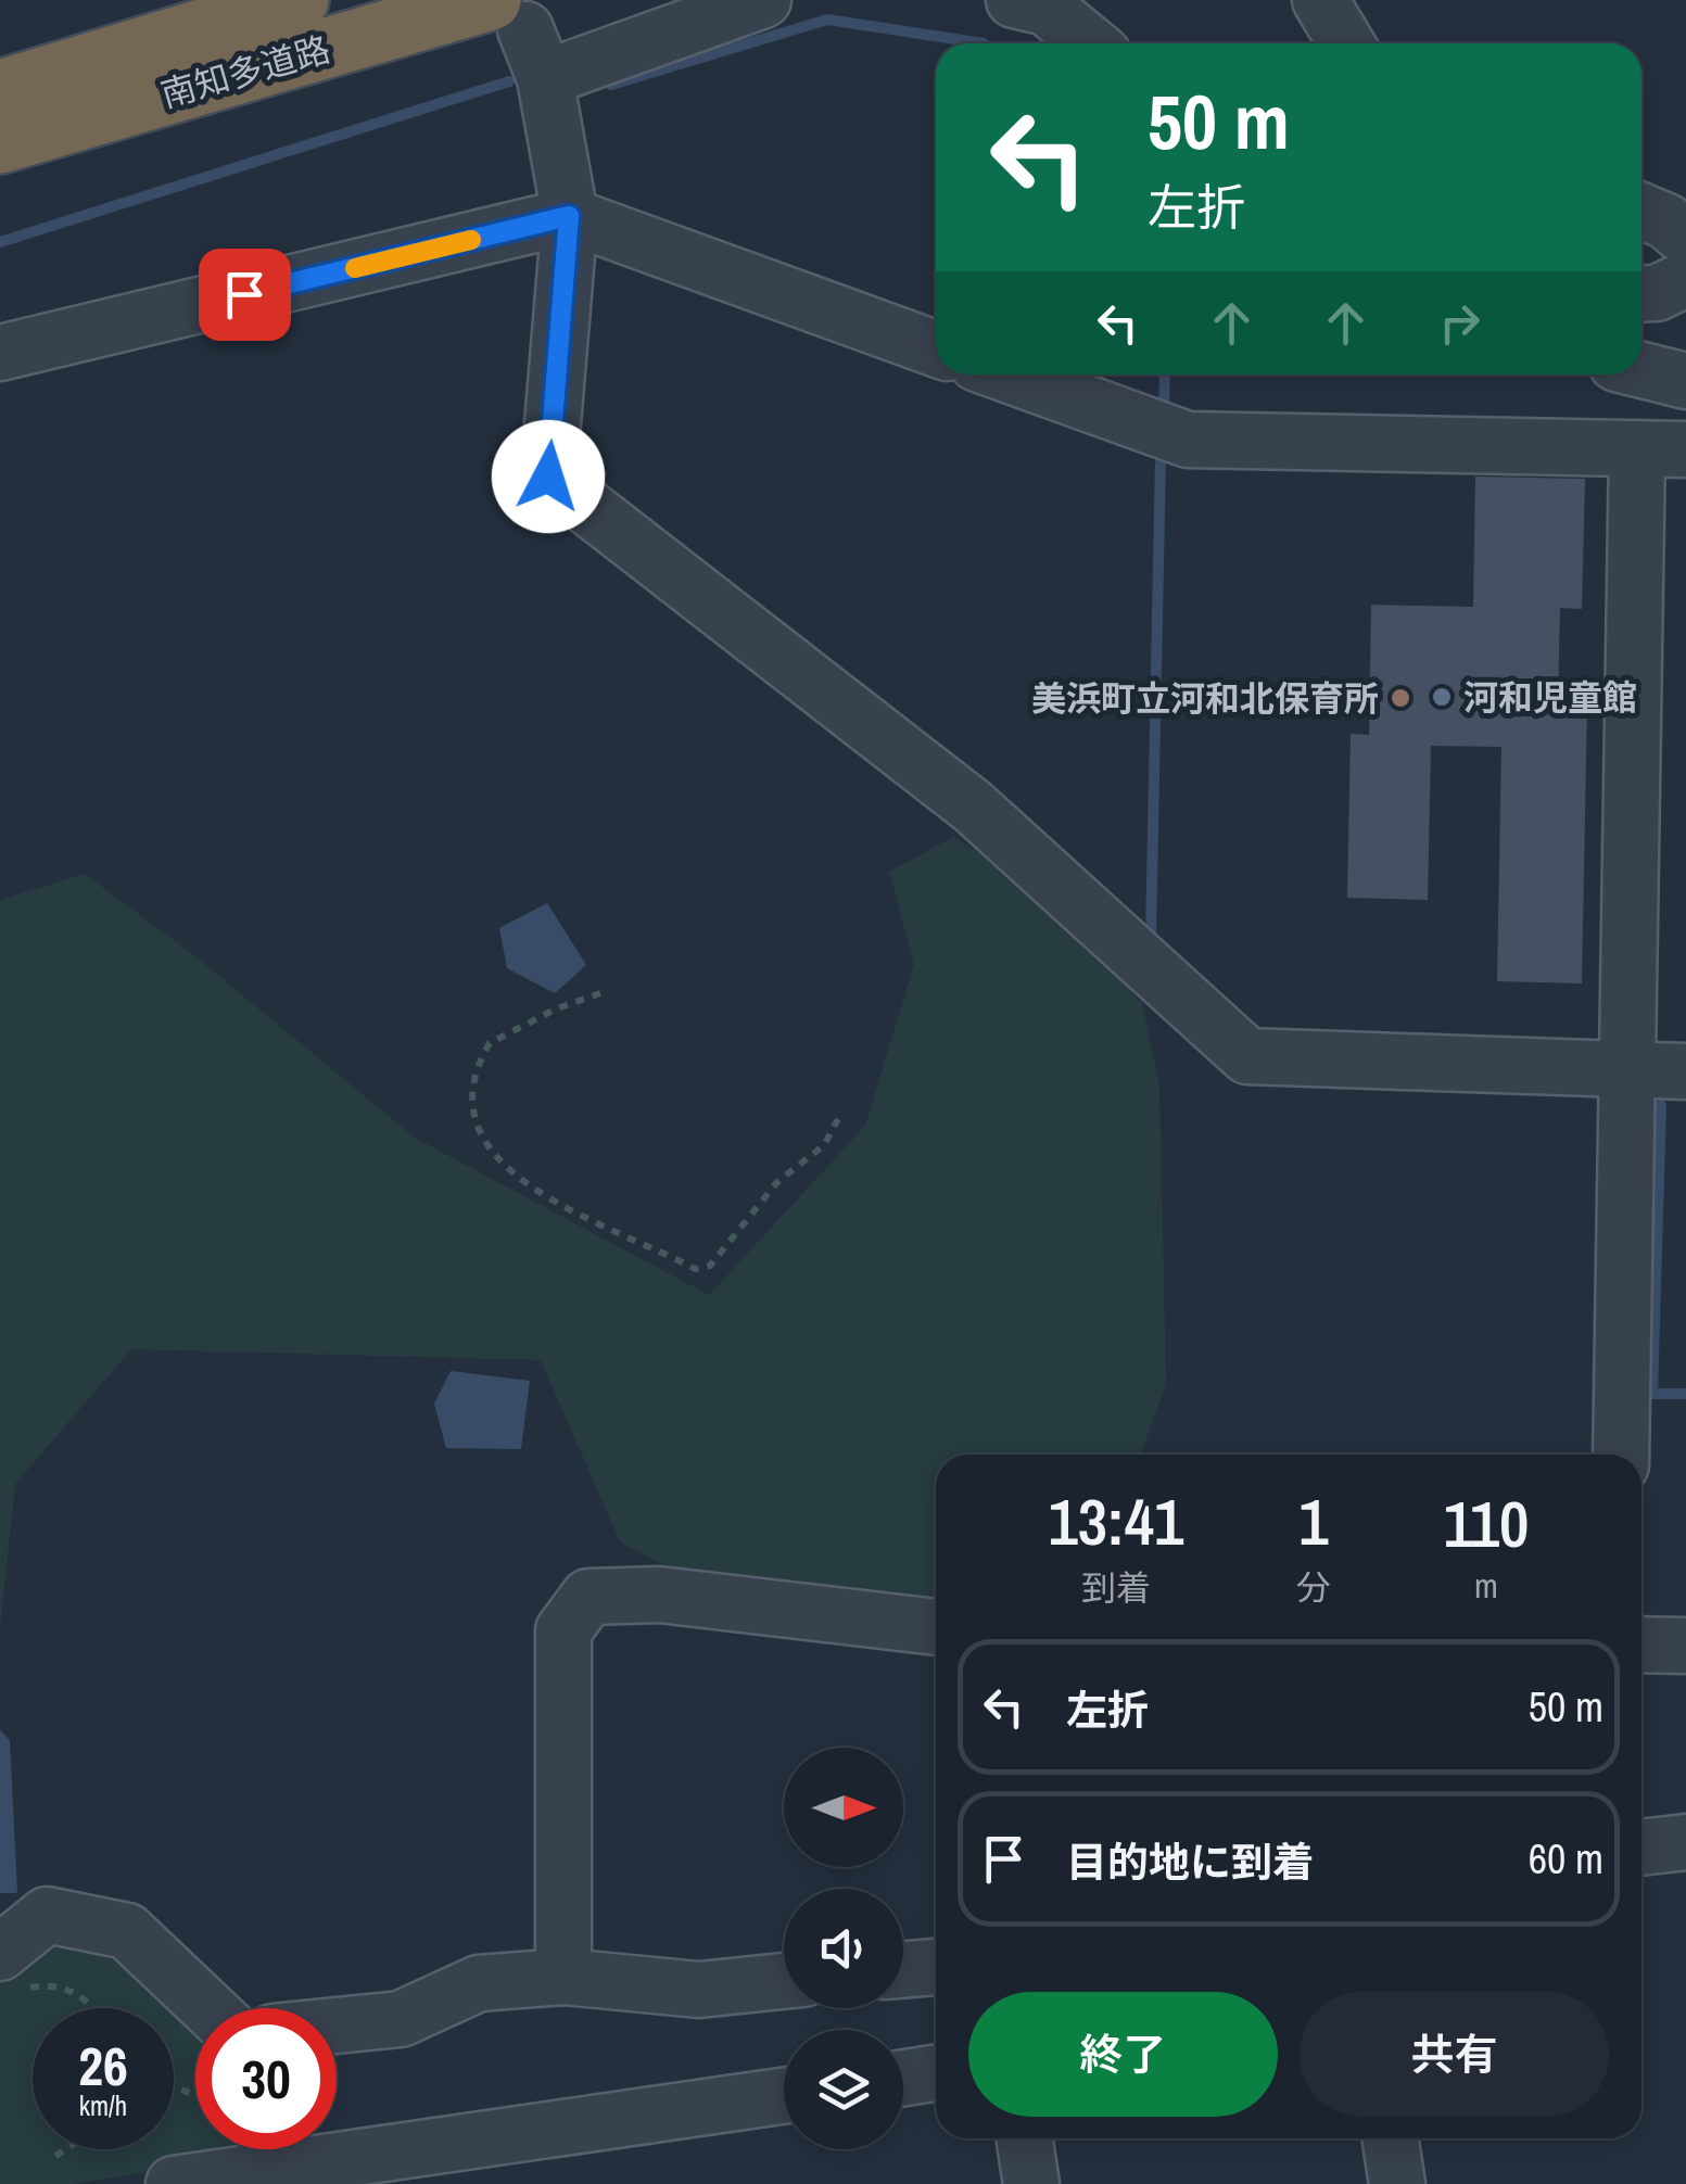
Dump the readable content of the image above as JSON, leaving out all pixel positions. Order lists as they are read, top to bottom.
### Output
{
  "streets": {
    "highway": ["南知多道路"]
  },
  "places": ["河和児童館", "美浜町立河和北保育所"],
  "north": "right",
  "page": {
    "turn": ["50 m", "左折"],
    "eta": [
      "13:41",
      "到着",
      "1",
      "分",
      "110",
      "m"
    ],
    "list": [
      {
        "name": "左折",
        "value": "50 m"
      },
      {
        "name": "目的地に到着",
        "value": "60 m"
      }
    ],
    "buttons": ["終了", "共有"],
    "speed": "26 km/h",
    "limit": "30"
  }
}
